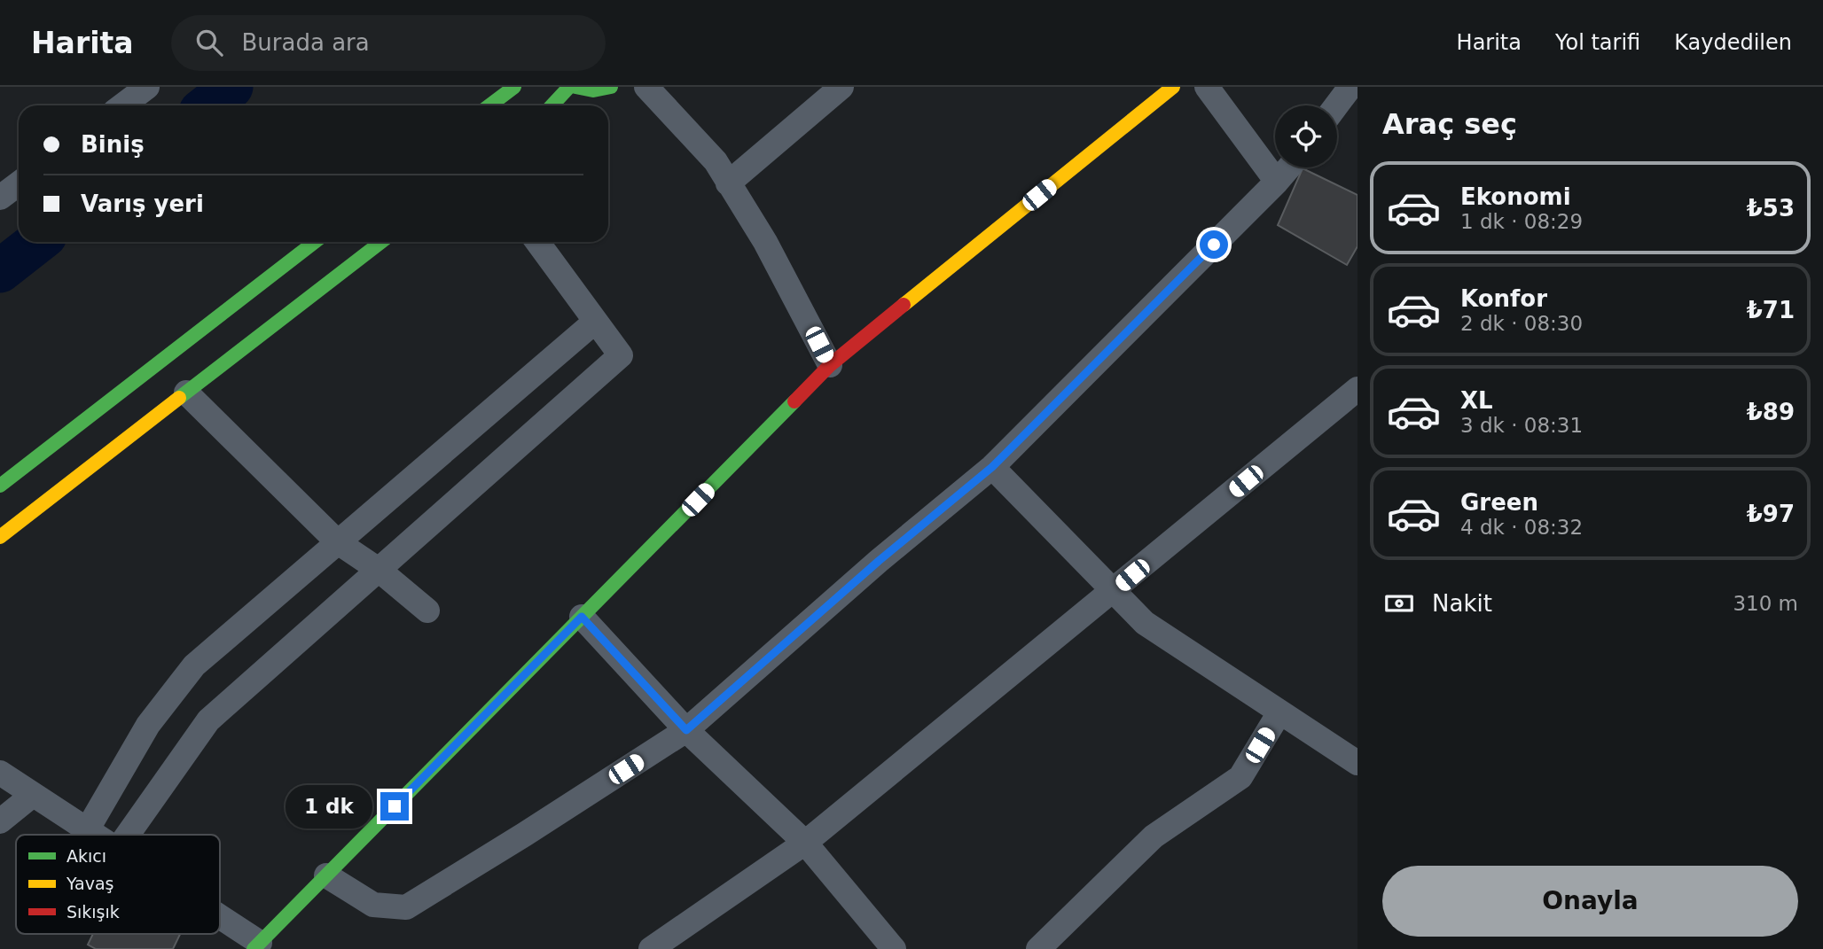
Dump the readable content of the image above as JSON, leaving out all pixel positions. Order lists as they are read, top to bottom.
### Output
{
  "legend": ["Akıcı", "Yavaş", "Sıkışık"],
  "page": {
    "header": "Harita",
    "search": "Burada ara",
    "nav": ["Harita", "Yol tarifi", "Kaydedilen"],
    "heading": "Araç seç",
    "banner": ["Biniş", "Varış yeri"],
    "list": [
      {
        "name": "Ekonomi",
        "note": "1 dk · 08:29",
        "value": "₺53"
      },
      {
        "name": "Konfor",
        "note": "2 dk · 08:30",
        "value": "₺71"
      },
      {
        "name": "XL",
        "note": "3 dk · 08:31",
        "value": "₺89"
      },
      {
        "name": "Green",
        "note": "4 dk · 08:32",
        "value": "₺97"
      }
    ],
    "pay": ["Nakit", "310 m"],
    "bubble": "1 dk",
    "buttons": "Onayla"
  }
}
